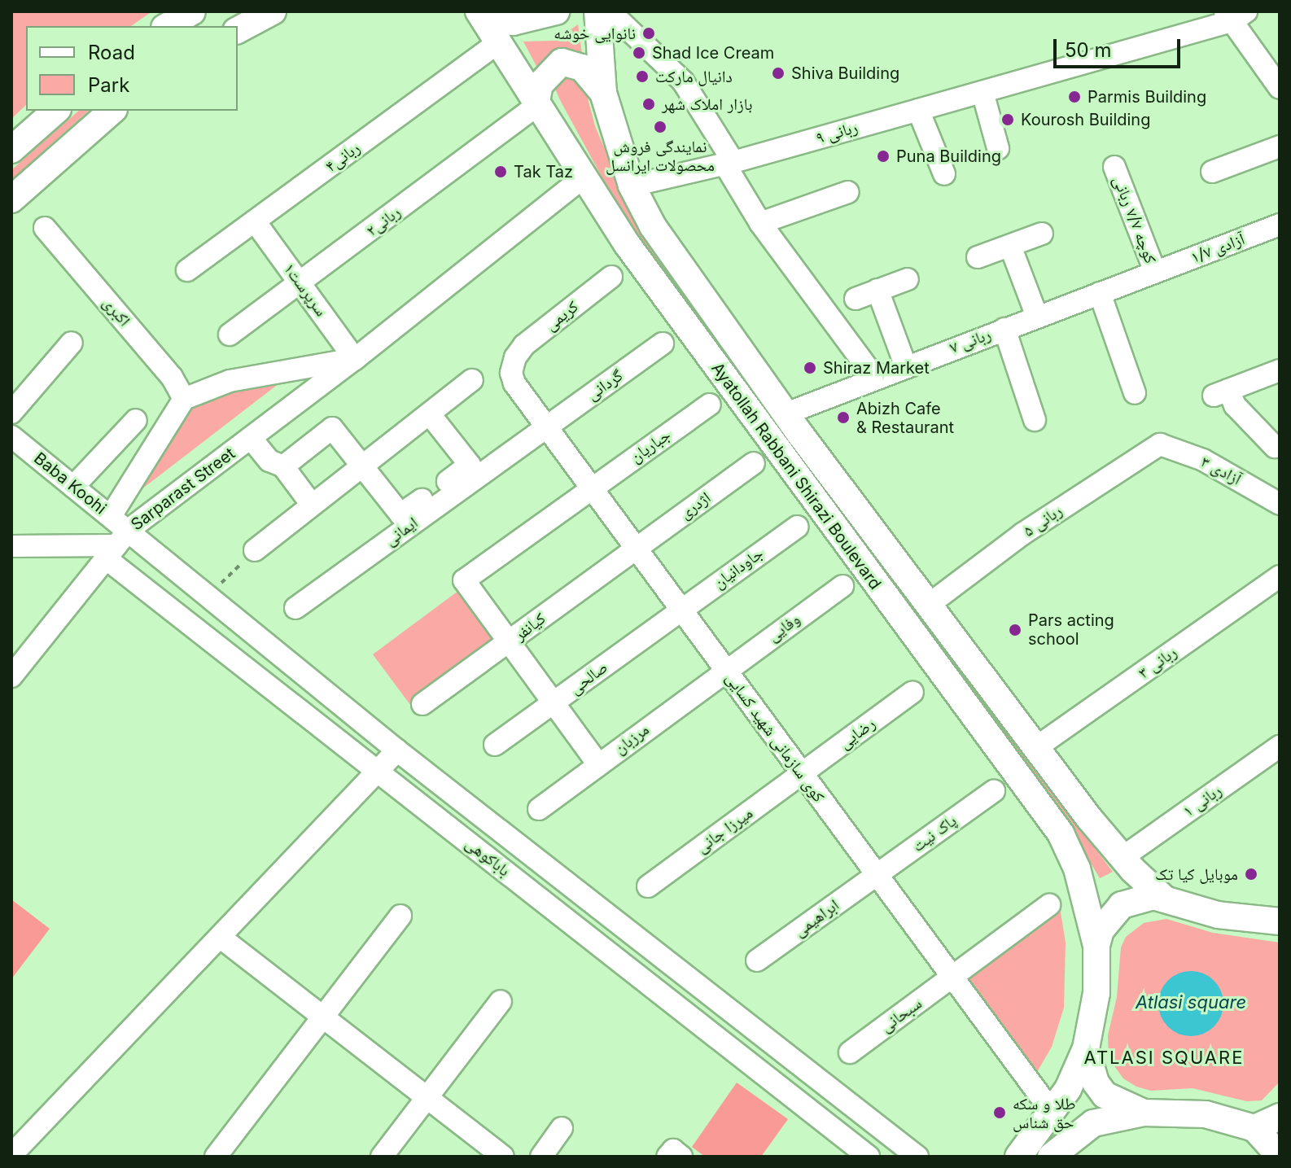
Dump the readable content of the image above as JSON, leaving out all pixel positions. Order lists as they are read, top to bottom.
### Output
{
  "streets": {
    "main road": ["Ayatollah Rabbani Shirazi Boulevard"],
    "street": [
      "ربانی ۹",
      "ربانی۴",
      "کوچه ۷/۷ ربانی",
      "ربانی۲",
      "آزادی ۱/۷",
      "سرپرست۱",
      "اکبری",
      "کریمی",
      "ربانی ۷",
      "گردانی",
      "جباریان",
      "۳ آزادی",
      "Baba Koohi",
      "Sarparast Street",
      "اژدری",
      "ربانی ۵",
      "ایمانی",
      "جاودانیان",
      "کیانفر",
      "وفایی",
      "ربانی ۳",
      "صالحی",
      "رضایی",
      "کوی سازمانی شهید کسایی",
      "مرزبان",
      "ربانی ۱",
      "میرزا جانی",
      "پاک نیت",
      "باباکوهی",
      "ابراهیمی",
      "سبحانی"
    ]
  },
  "crossings": [
    ["ربانی ۹", "Ayatollah Rabbani Shirazi Boulevard"],
    ["ربانی۴", "سرپرست۱"],
    ["ربانی۴", "Ayatollah Rabbani Shirazi Boulevard"],
    ["کوچه ۷/۷ ربانی", "آزادی ۱/۷"],
    ["کوچه ۷/۷ ربانی", "ربانی ۷"],
    ["ربانی۲", "سرپرست۱"],
    ["ربانی۲", "Ayatollah Rabbani Shirazi Boulevard"],
    ["آزادی ۱/۷", "ربانی ۷"],
    ["سرپرست۱", "Sarparast Street"],
    ["اکبری", "Sarparast Street"],
    ["کریمی", "کوی سازمانی شهید کسایی"],
    ["ربانی ۷", "Ayatollah Rabbani Shirazi Boulevard"],
    ["گردانی", "ایمانی"],
    ["گردانی", "کوی سازمانی شهید کسایی"],
    ["جباریان", "کیانفر"],
    ["جباریان", "کوی سازمانی شهید کسایی"],
    ["۳ آزادی", "ربانی ۵"],
    ["Ayatollah Rabbani Shirazi Boulevard", "Sarparast Street"],
    ["Ayatollah Rabbani Shirazi Boulevard", "ربانی ۵"],
    ["Ayatollah Rabbani Shirazi Boulevard", "ربانی ۳"],
    ["Ayatollah Rabbani Shirazi Boulevard", "ربانی ۱"],
    ["Baba Koohi", "Sarparast Street"],
    ["Baba Koohi", "باباکوهی"],
    ["Sarparast Street", "باباکوهی"],
    ["اژدری", "کیانفر"],
    ["اژدری", "کوی سازمانی شهید کسایی"],
    ["ایمانی", "کوی سازمانی شهید کسایی"],
    ["جاودانیان", "صالحی"],
    ["جاودانیان", "کوی سازمانی شهید کسایی"],
    ["کیانفر", "کوی سازمانی شهید کسایی"],
    ["وفایی", "کوی سازمانی شهید کسایی"],
    ["وفایی", "مرزبان"],
    ["صالحی", "کوی سازمانی شهید کسایی"],
    ["رضایی", "کوی سازمانی شهید کسایی"],
    ["رضایی", "میرزا جانی"],
    ["کوی سازمانی شهید کسایی", "مرزبان"],
    ["کوی سازمانی شهید کسایی", "میرزا جانی"],
    ["کوی سازمانی شهید کسایی", "پاک نیت"],
    ["کوی سازمانی شهید کسایی", "ابراهیمی"],
    ["کوی سازمانی شهید کسایی", "سبحانی"],
    ["پاک نیت", "ابراهیمی"]
  ],
  "districts": ["ATLASI SQUARE"],
  "water": ["Atlasi square"],
  "places": [
    "نانوایی خوشه",
    "Shad Ice Cream",
    "Shiva Building",
    "دانیال مارکت",
    "Parmis Building",
    "بازار املاک شهر",
    "Kourosh Building",
    "نمایندگی فروش محصولات ایرانسل",
    "Puna Building",
    "Tak Taz",
    "Shiraz Market",
    "Abizh Cafe & Restaurant",
    "Pars acting school",
    "موبایل کیا تک",
    "طلا و سکه حق شناس"
  ],
  "legend": ["Road", "Park"],
  "scale_bar": "50 m"
}
